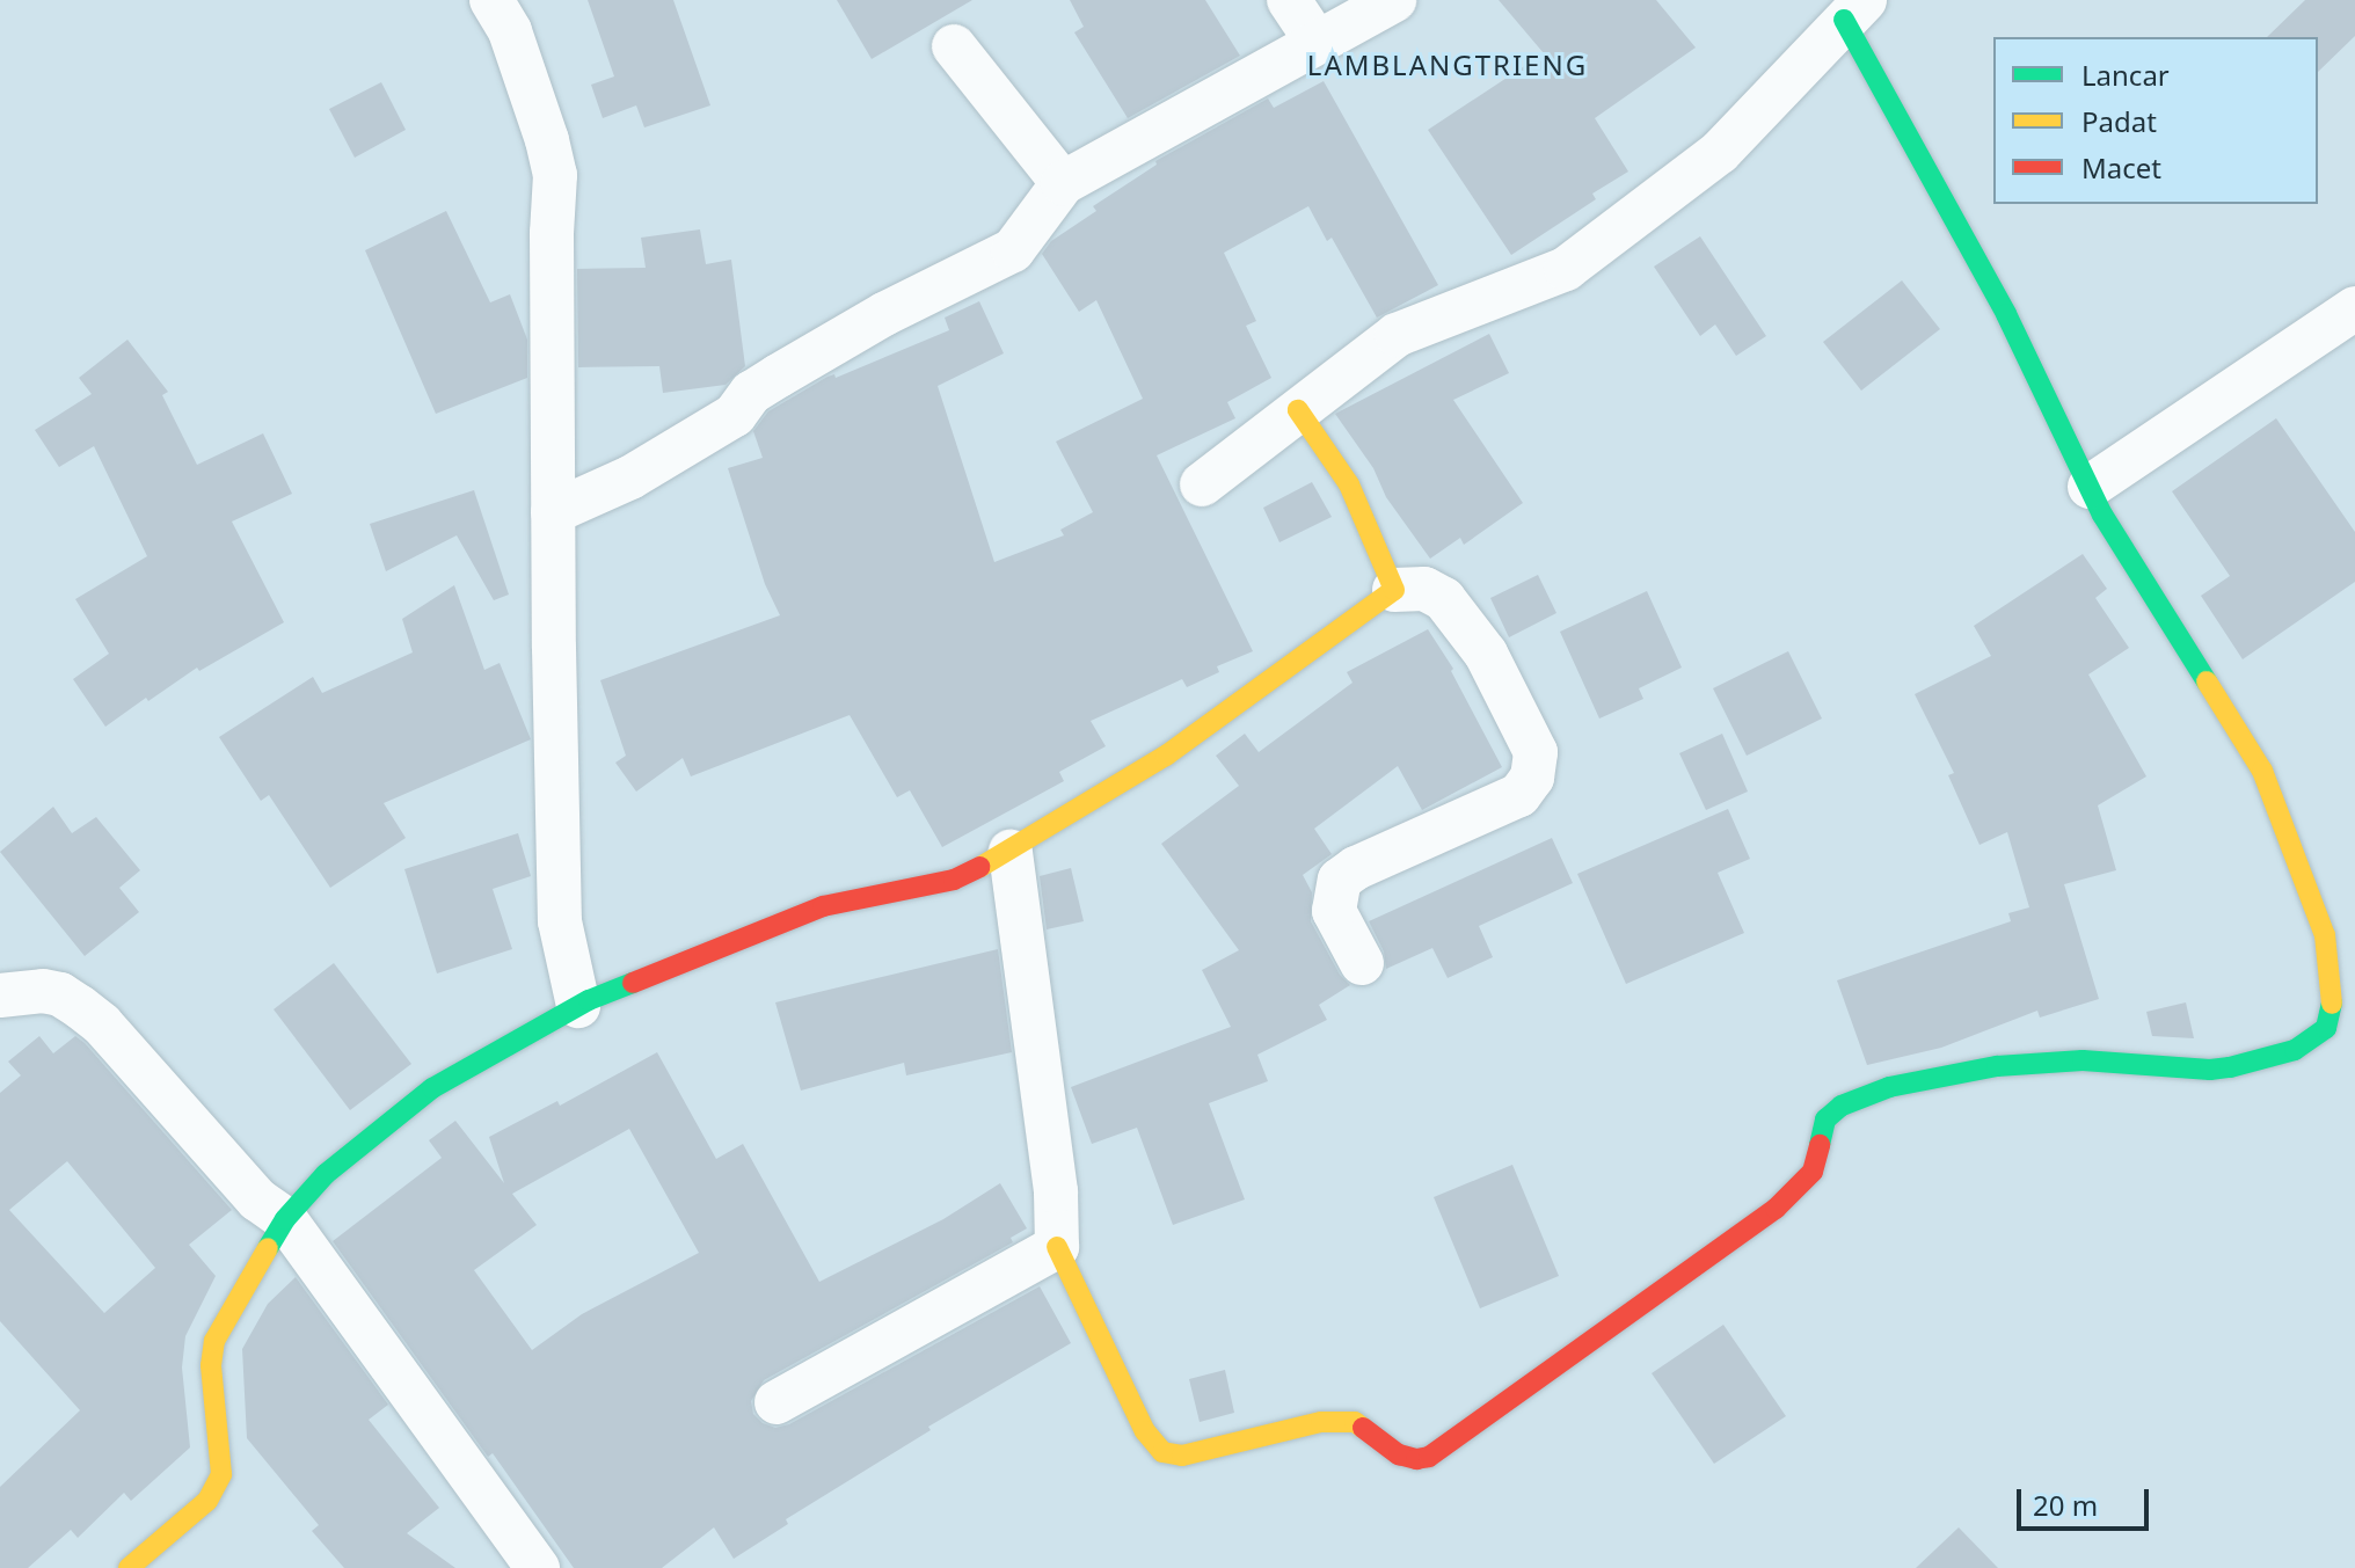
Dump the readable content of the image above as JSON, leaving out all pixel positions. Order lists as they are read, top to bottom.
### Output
{
  "districts": ["LAMBLANGTRIENG"],
  "legend": ["Lancar", "Padat", "Macet"],
  "scale_bar": "20 m"
}
